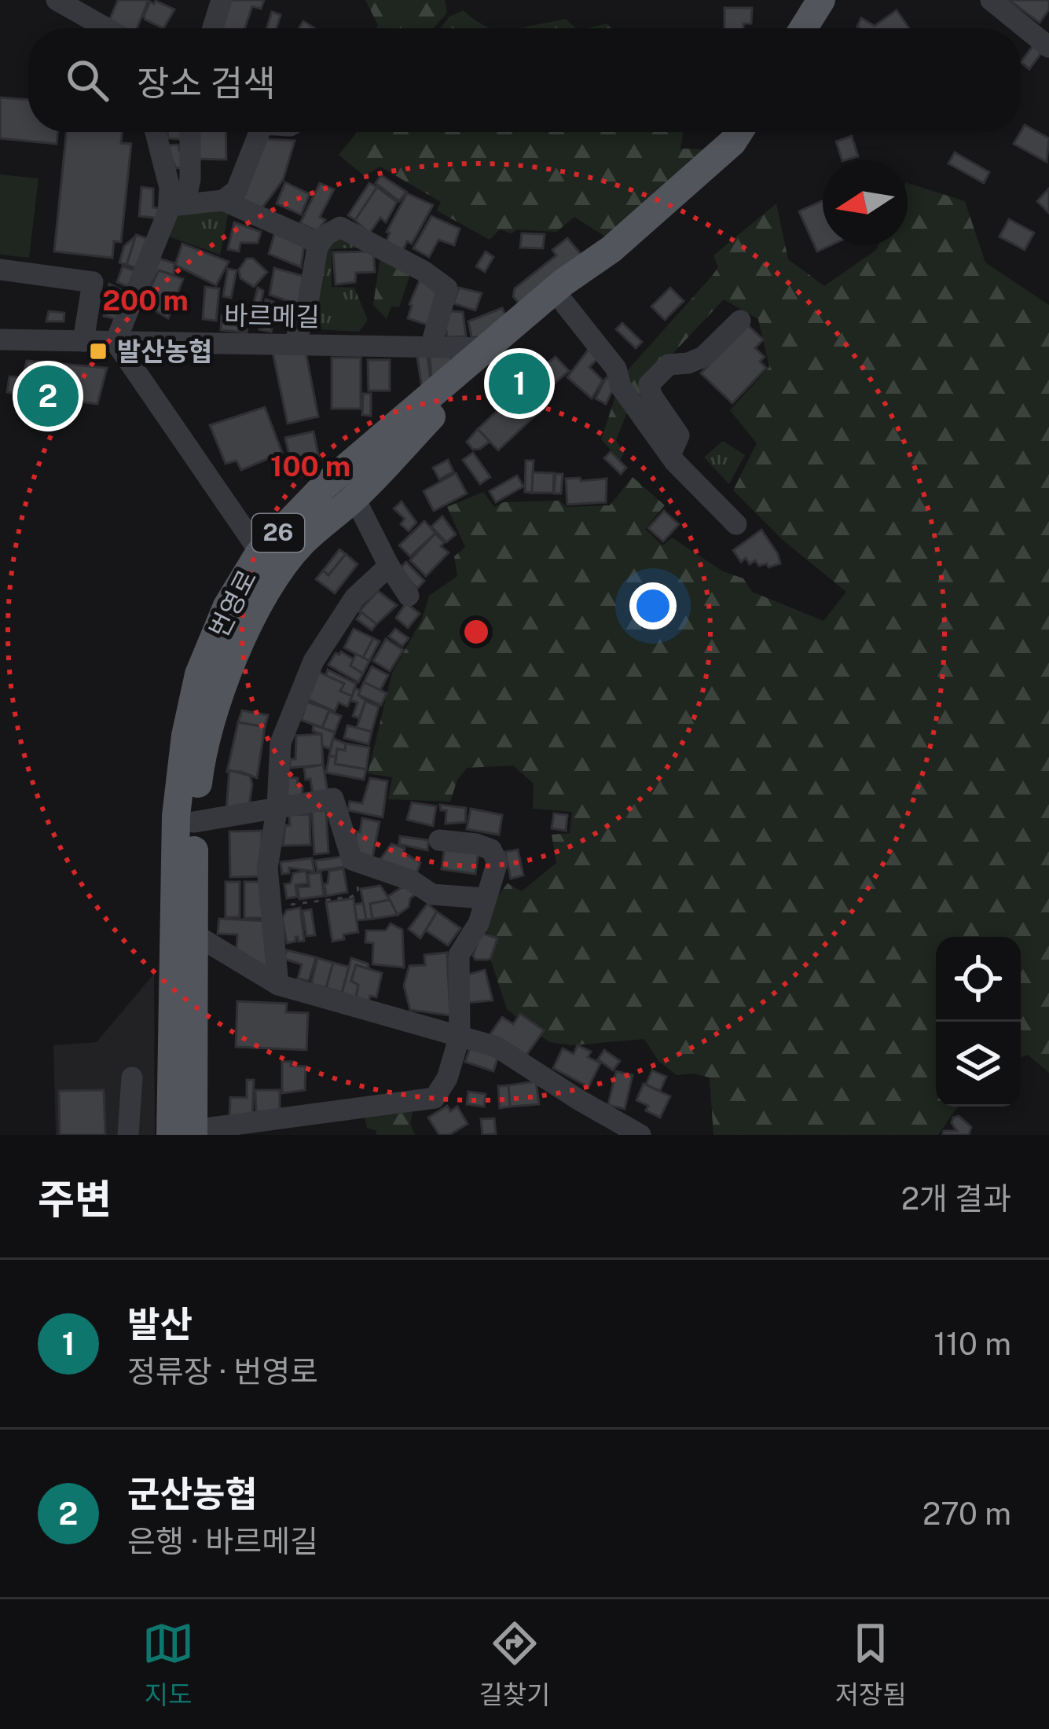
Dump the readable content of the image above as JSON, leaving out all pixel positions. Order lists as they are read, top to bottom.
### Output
{
  "streets": {
    "main road": ["26", "번영로"],
    "street": ["바르메길"]
  },
  "crossings": [
    ["바르메길", "번영로"]
  ],
  "places": {
    "transit": ["발산농협"]
  },
  "north": "left",
  "page": {
    "search": "장소 검색",
    "pins": ["1", "2"],
    "heading": ["주변", "2개 결과"],
    "list": [
      {
        "mark": "1",
        "name": "발산",
        "note": "정류장 · 번영로",
        "value": "110 m"
      },
      {
        "mark": "2",
        "name": "군산농협",
        "note": "은행 · 바르메길",
        "value": "270 m"
      }
    ],
    "nav": ["지도", "길찾기", "저장됨"]
  },
  "rings": ["200 m", "100 m"]
}
